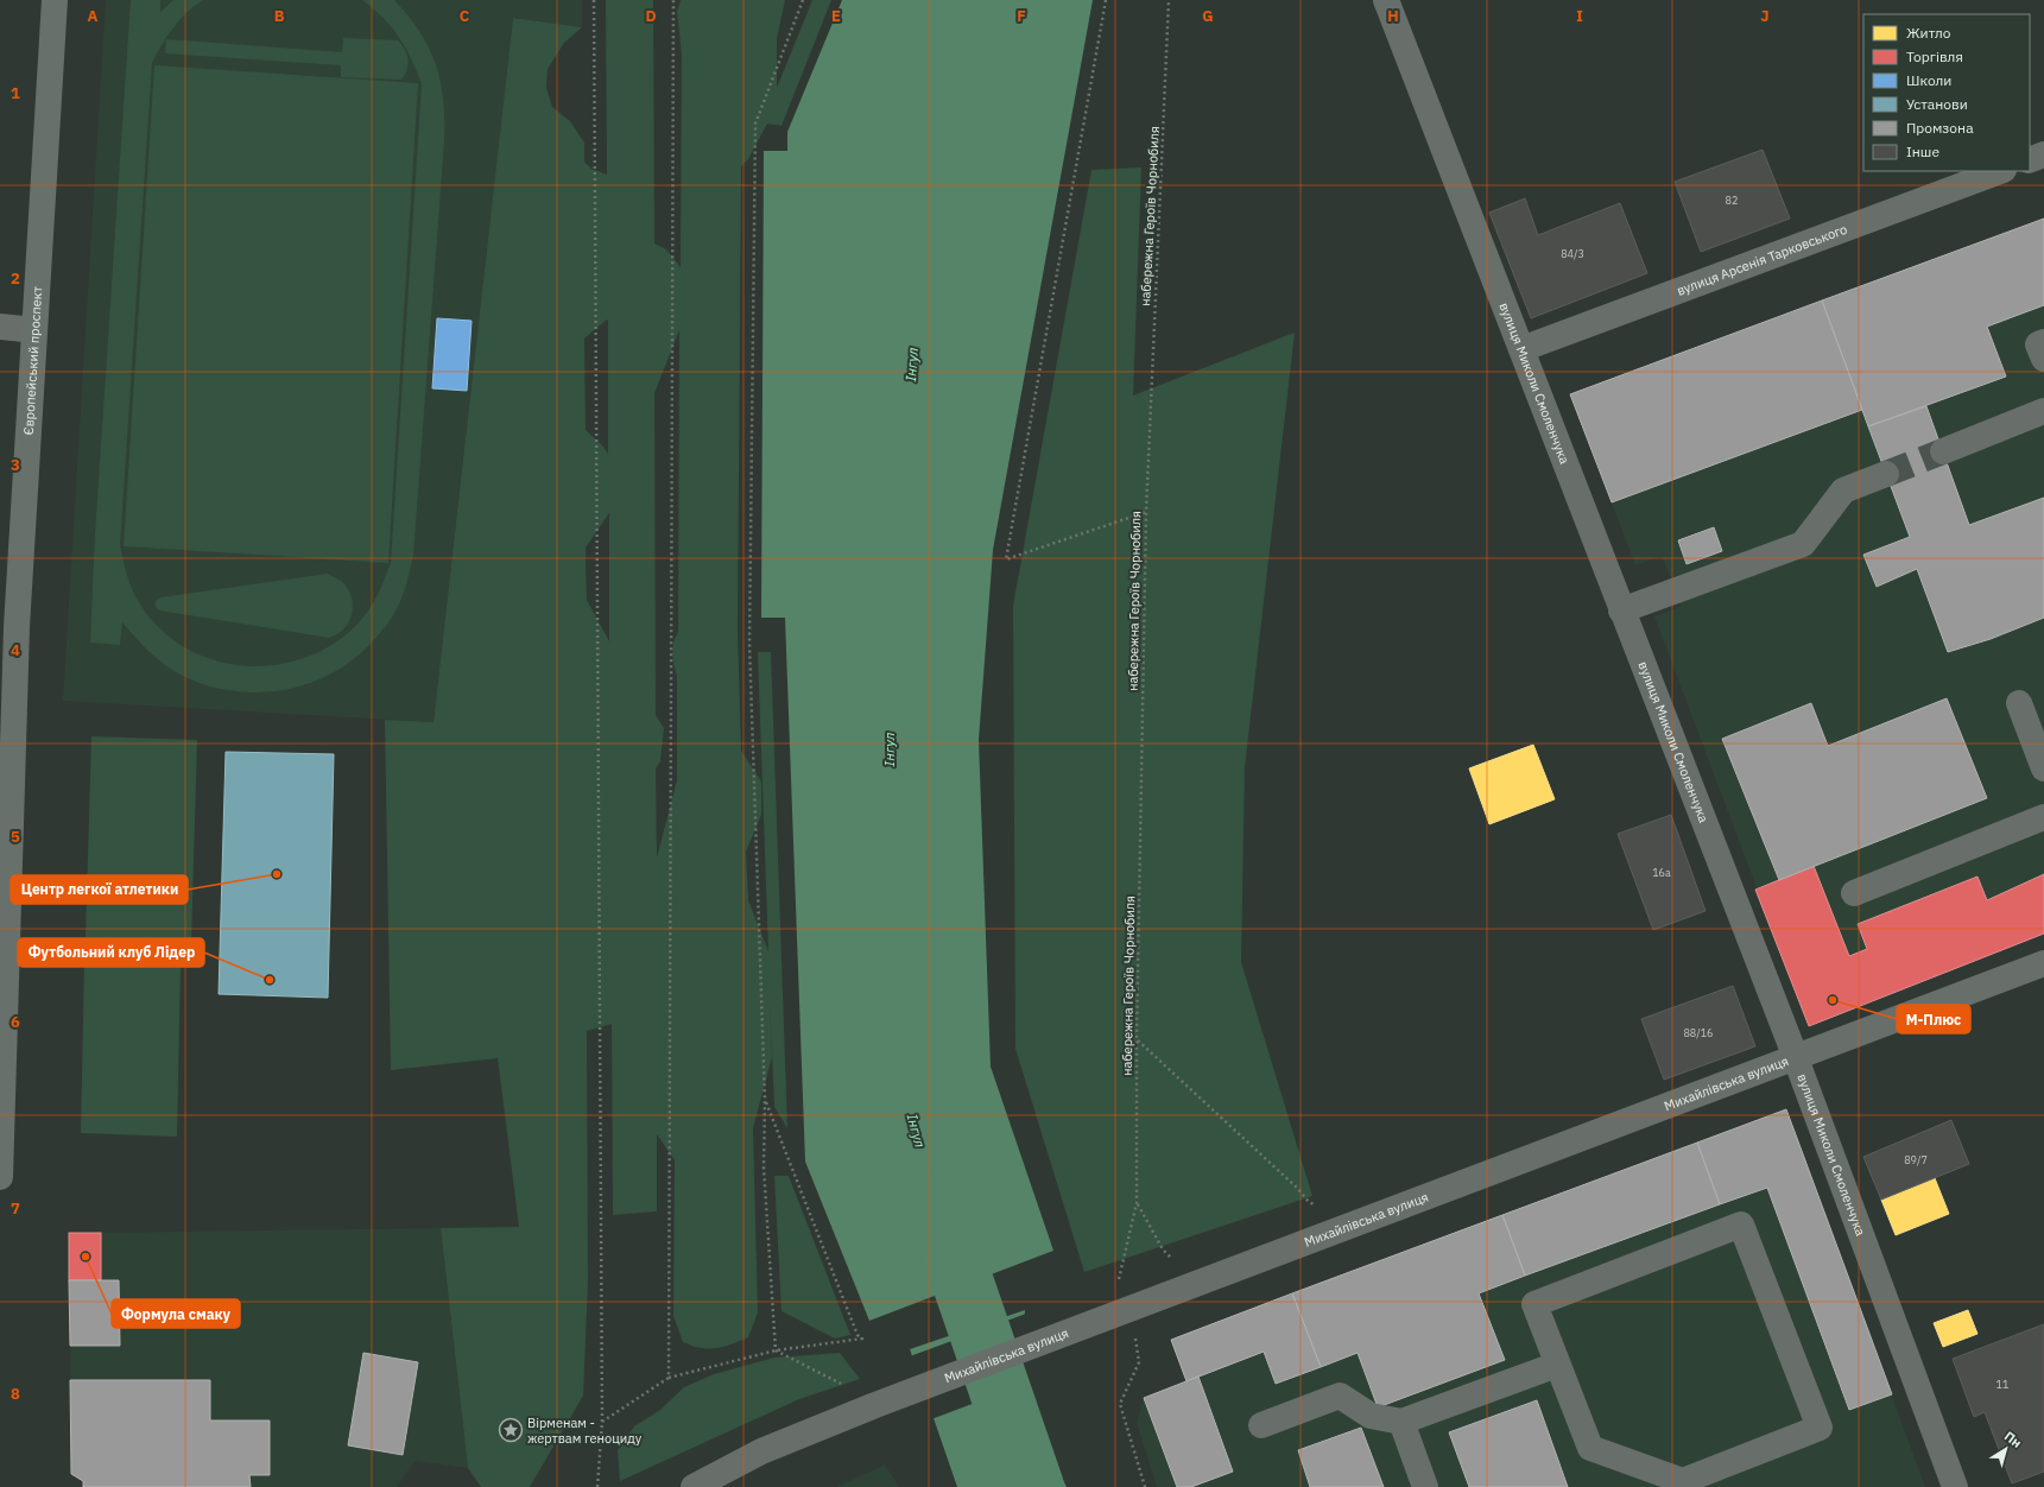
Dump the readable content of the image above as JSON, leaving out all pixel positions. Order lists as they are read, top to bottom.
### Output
{
  "streets": {
    "main road": ["Європейський проспект"],
    "street": ["вулиця Арсенія Тарковського", "вулиця Миколи Смоленчука", "Михайлівська вулиця"],
    "path": ["набережна Героїв Чорнобиля"]
  },
  "crossings": [
    ["набережна Героїв Чорнобиля", "Михайлівська вулиця"],
    ["вулиця Арсенія Тарковського", "вулиця Миколи Смоленчука"],
    ["вулиця Миколи Смоленчука", "Михайлівська вулиця"]
  ],
  "water": ["Інгул"],
  "places": {
    "other": [
      "Центр легкої атлетики",
      "Футбольний клуб Лідер",
      "М-Плюс",
      "Формула смаку"
    ],
    "place": ["Вірменам - жертвам геноциду"]
  },
  "house_numbers": [
    "82",
    "84/3",
    "16а",
    "88/16",
    "89/7",
    "11"
  ],
  "legend": [
    "Житло",
    "Торгівля",
    "Школи",
    "Установи",
    "Промзона",
    "Інше"
  ],
  "north": "top right",
  "grid": {
    "columns": [
      "A",
      "B",
      "C",
      "D",
      "E",
      "F",
      "G",
      "H",
      "I",
      "J"
    ],
    "rows": [
      "1",
      "2",
      "3",
      "4",
      "5",
      "6",
      "7",
      "8"
    ]
  }
}
